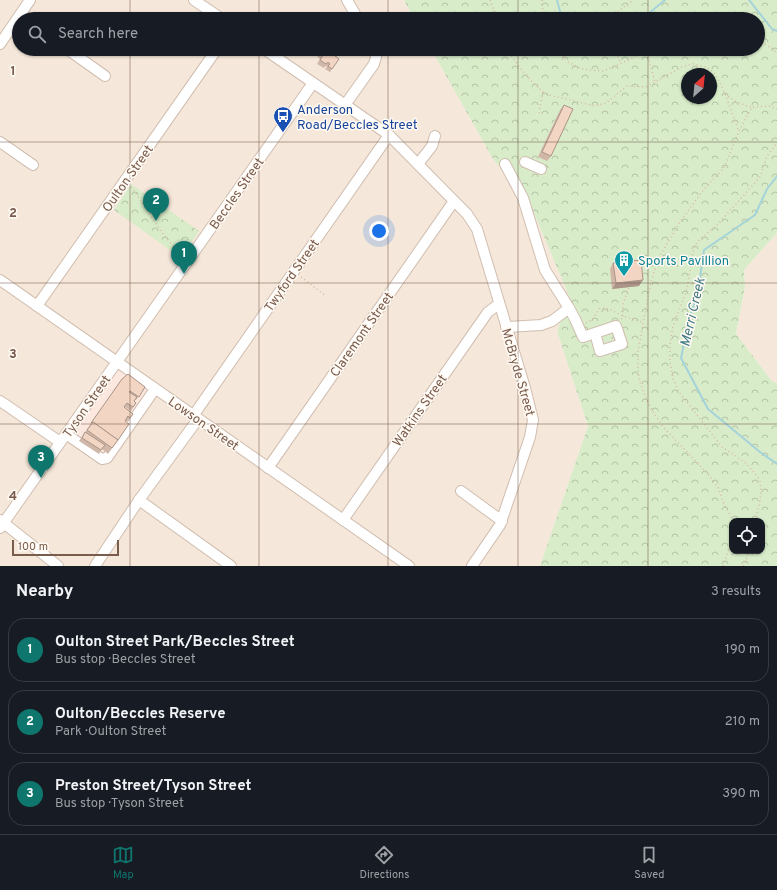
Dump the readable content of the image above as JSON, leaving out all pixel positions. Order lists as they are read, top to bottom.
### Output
{
  "streets": {
    "street": [
      "Oulton Street",
      "Beccles Street",
      "Twyford Street",
      "Claremont Street",
      "McBryde Street",
      "Tyson Street",
      "Watkins Street",
      "Lowson Street"
    ]
  },
  "crossings": [
    ["Oulton Street", "Lowson Street"],
    ["Beccles Street", "McBryde Street"],
    ["Beccles Street", "Tyson Street"],
    ["Beccles Street", "Lowson Street"],
    ["Twyford Street", "McBryde Street"],
    ["Twyford Street", "Lowson Street"],
    ["Claremont Street", "McBryde Street"],
    ["Claremont Street", "Lowson Street"],
    ["McBryde Street", "Watkins Street"],
    ["Tyson Street", "Lowson Street"],
    ["Watkins Street", "Lowson Street"]
  ],
  "water": ["Merri Creek"],
  "places": {
    "bus stop": ["Anderson Road/Beccles Street"],
    "building": ["Sports Pavillion"]
  },
  "scale_bar": "100 m",
  "north": "top right",
  "page": {
    "search": "Search here",
    "pins": ["2", "1", "3"],
    "scale": "100 m",
    "heading": ["Nearby", "3 results"],
    "list": [
      {
        "mark": "1",
        "name": "Oulton Street Park/Beccles Street",
        "note": "Bus stop · Beccles Street",
        "value": "190 m"
      },
      {
        "mark": "2",
        "name": "Oulton/Beccles Reserve",
        "note": "Park · Oulton Street",
        "value": "210 m"
      },
      {
        "mark": "3",
        "name": "Preston Street/Tyson Street",
        "note": "Bus stop · Tyson Street",
        "value": "390 m"
      }
    ],
    "nav": ["Map", "Directions", "Saved"]
  },
  "grid": {
    "rows": [
      "1",
      "2",
      "3",
      "4"
    ]
  }
}
